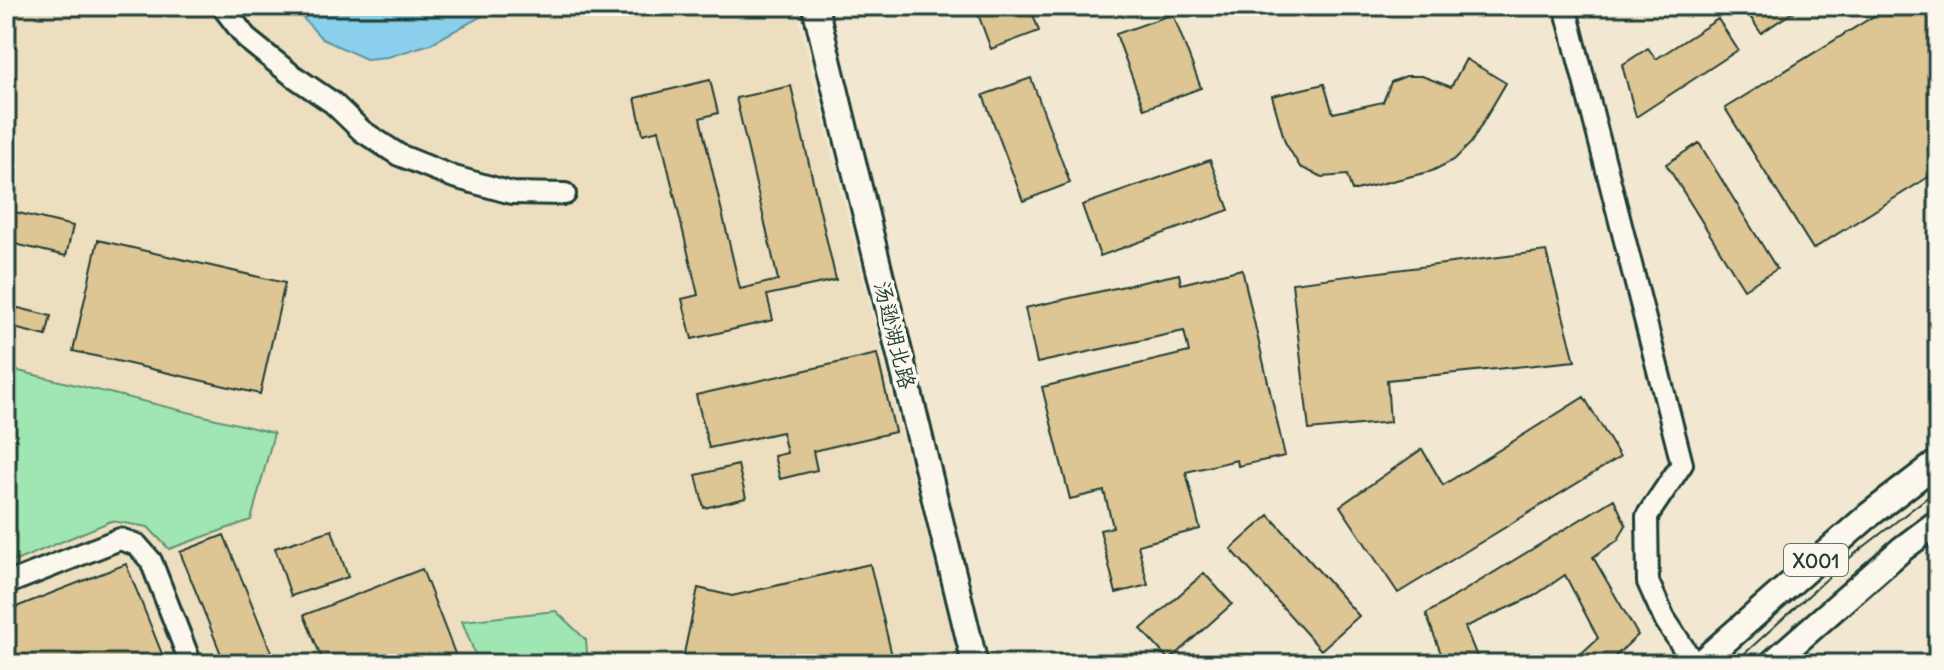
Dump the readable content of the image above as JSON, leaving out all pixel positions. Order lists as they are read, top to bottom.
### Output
{
  "streets": {
    "main road": ["汤逊湖北路", "X001"]
  }
}
